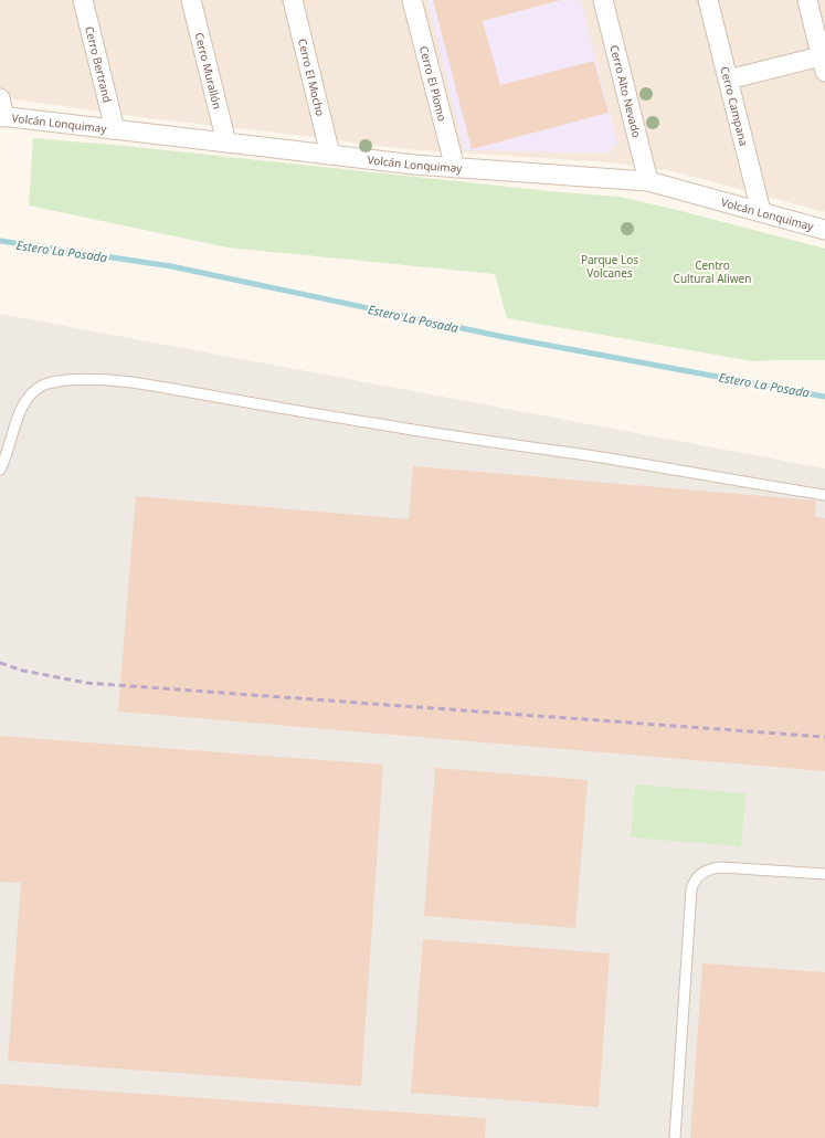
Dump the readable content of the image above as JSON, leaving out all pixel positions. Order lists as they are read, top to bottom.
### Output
{
  "streets": {
    "street": [
      "Cerro Bertrand",
      "Cerro Murallón",
      "Cerro El Mocho",
      "Cerro El Plomo",
      "Cerro Alto Nevado",
      "Cerro Campana",
      "Volcán Lonquimay"
    ]
  },
  "crossings": [
    ["Cerro Bertrand", "Volcán Lonquimay"],
    ["Cerro Murallón", "Volcán Lonquimay"],
    ["Cerro El Mocho", "Volcán Lonquimay"],
    ["Cerro El Plomo", "Volcán Lonquimay"],
    ["Cerro Alto Nevado", "Volcán Lonquimay"],
    ["Cerro Campana", "Volcán Lonquimay"]
  ],
  "water": ["Estero La Posada"],
  "parks": ["Parque Los Volcanes", "Centro Cultural Aliwen"]
}
